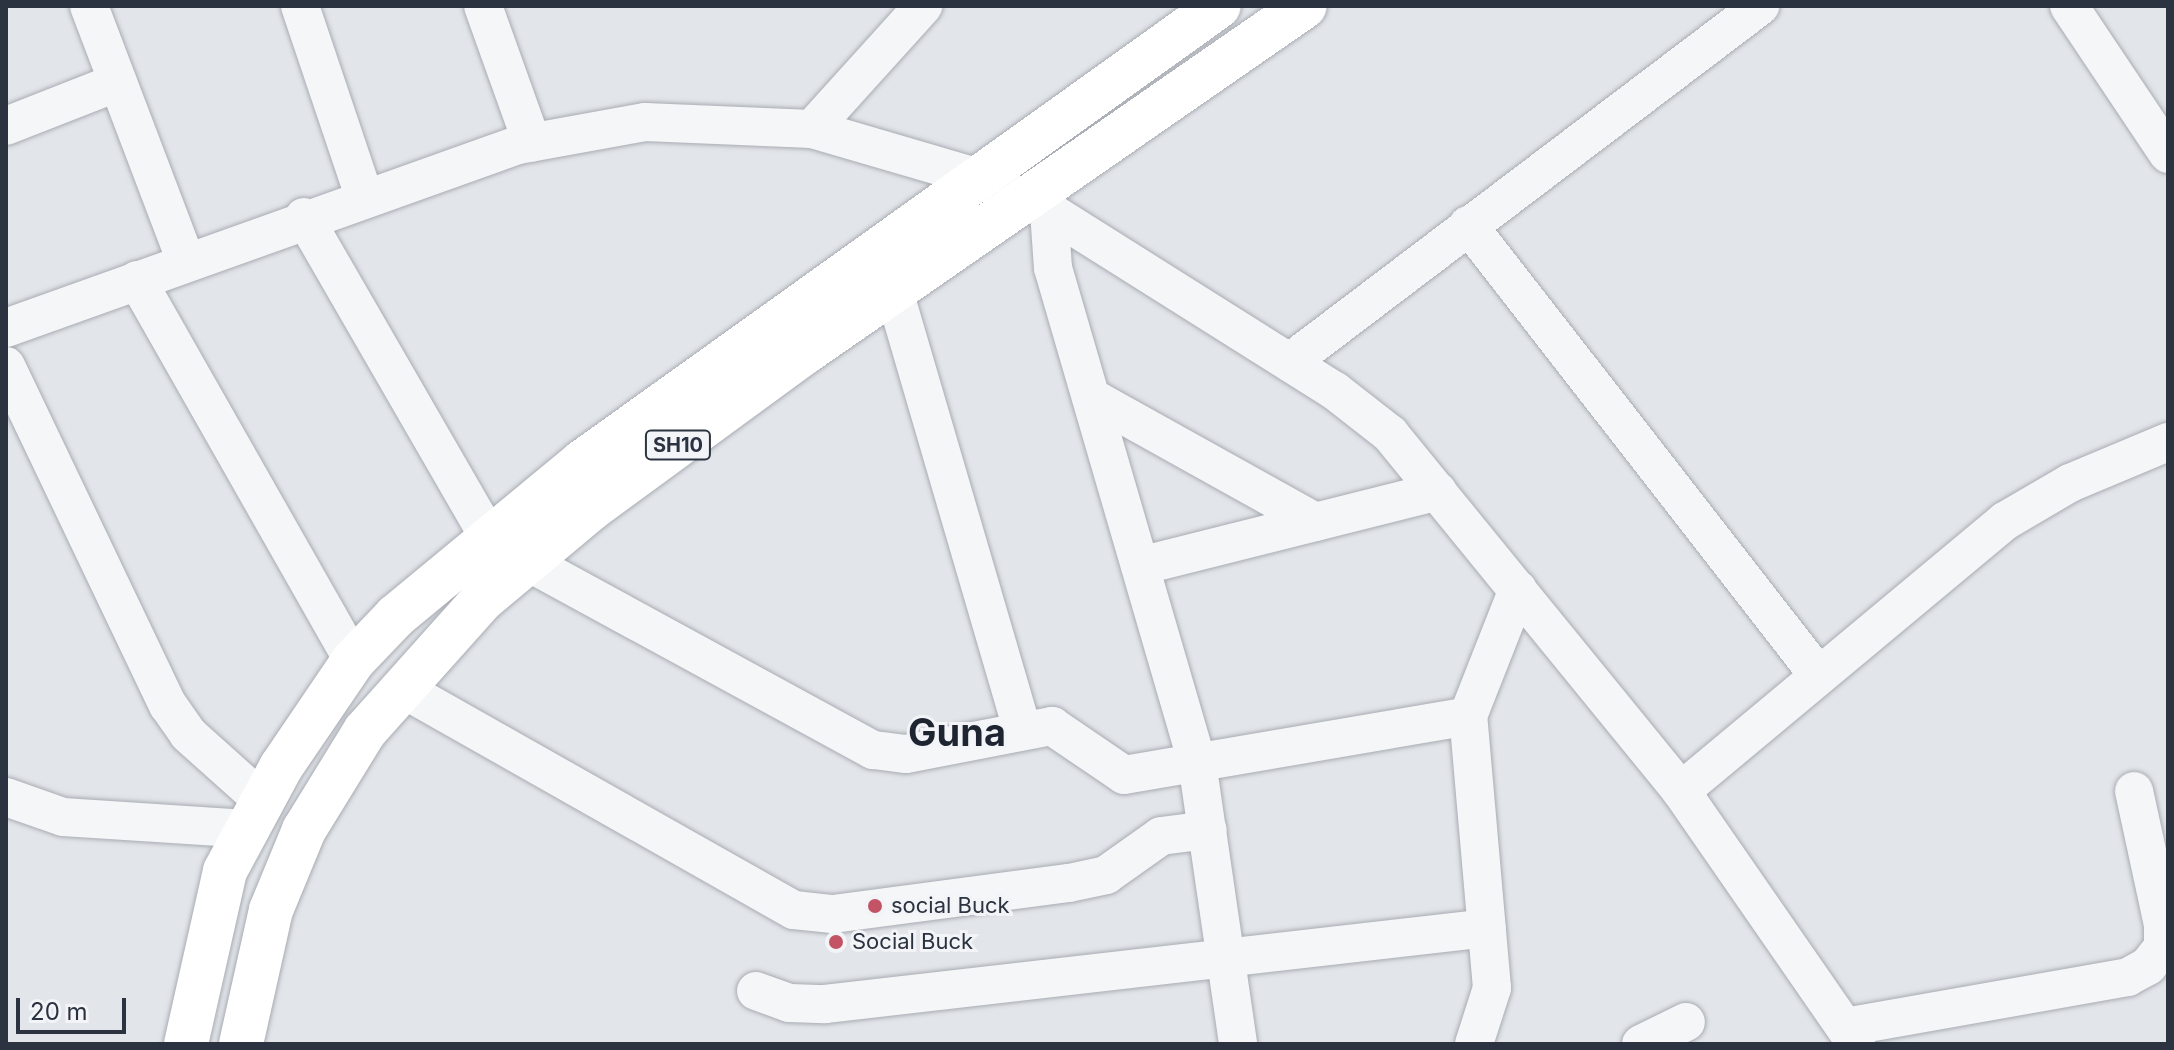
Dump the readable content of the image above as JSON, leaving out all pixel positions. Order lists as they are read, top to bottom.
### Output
{
  "streets": {
    "main road": ["SH10"]
  },
  "districts": ["Guna"],
  "places": ["social Buck", "Social Buck"],
  "scale_bar": "20 m"
}
